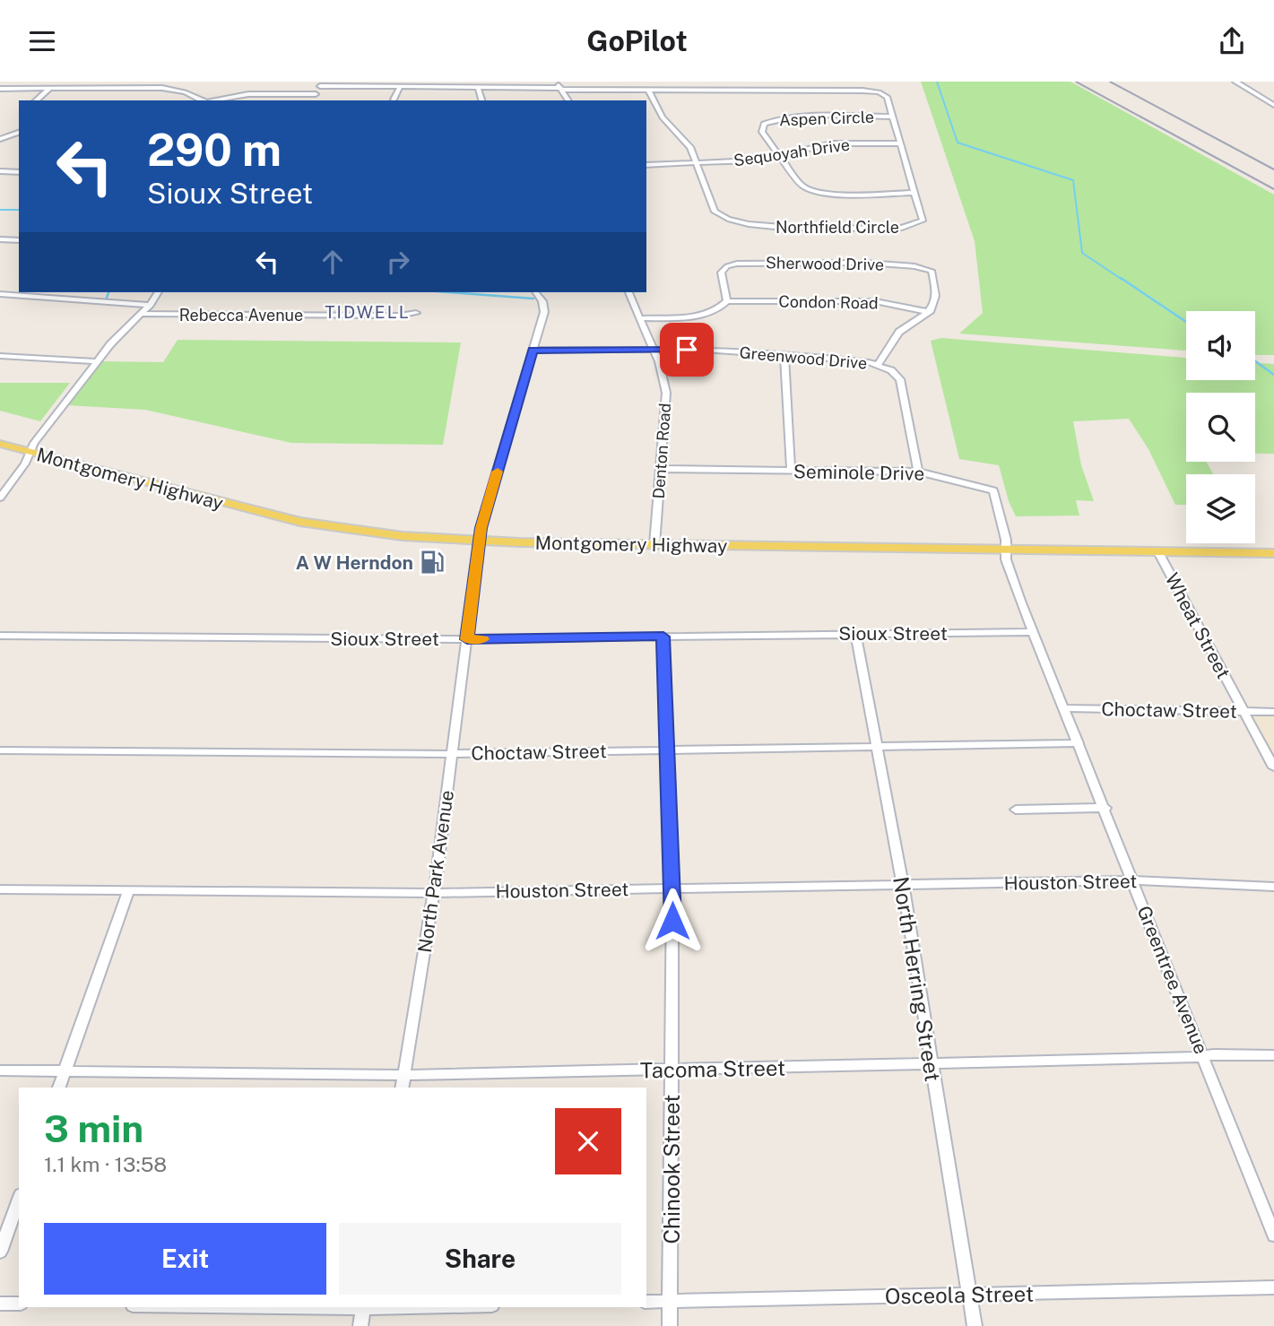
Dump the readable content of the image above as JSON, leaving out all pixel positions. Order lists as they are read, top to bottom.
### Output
{
  "streets": {
    "main road": ["Montgomery Highway"],
    "street": [
      "Aspen Circle",
      "Sequoyah Drive",
      "Northfield Circle",
      "Sherwood Drive",
      "Condon Road",
      "Rebecca Avenue",
      "Greenwood Drive",
      "Denton Road",
      "Seminole Drive",
      "Wheat Street",
      "Sioux Street",
      "Choctaw Street",
      "North Park Avenue",
      "Houston Street",
      "North Herring Street",
      "Greentree Avenue",
      "Tacoma Street",
      "Chinook Street",
      "Osceola Street"
    ]
  },
  "crossings": [
    ["Aspen Circle", "Sequoyah Drive"],
    ["Aspen Circle", "Northfield Circle"],
    ["Sequoyah Drive", "Northfield Circle"],
    ["Sherwood Drive", "Condon Road"],
    ["Greenwood Drive", "Denton Road"],
    ["Greenwood Drive", "Seminole Drive"],
    ["Greenwood Drive", "North Park Avenue"],
    ["Denton Road", "Seminole Drive"],
    ["Denton Road", "Montgomery Highway"],
    ["Seminole Drive", "Montgomery Highway"],
    ["Seminole Drive", "Greentree Avenue"],
    ["Montgomery Highway", "Wheat Street"],
    ["Montgomery Highway", "North Park Avenue"],
    ["Montgomery Highway", "Greentree Avenue"],
    ["Wheat Street", "Choctaw Street"],
    ["Sioux Street", "North Park Avenue"],
    ["Sioux Street", "North Herring Street"],
    ["Sioux Street", "Greentree Avenue"],
    ["Sioux Street", "Chinook Street"],
    ["Choctaw Street", "North Park Avenue"],
    ["Choctaw Street", "North Herring Street"],
    ["Choctaw Street", "Greentree Avenue"],
    ["Choctaw Street", "Chinook Street"],
    ["North Park Avenue", "Houston Street"],
    ["North Park Avenue", "Tacoma Street"],
    ["Houston Street", "North Herring Street"],
    ["Houston Street", "Greentree Avenue"],
    ["Houston Street", "Chinook Street"],
    ["North Herring Street", "Tacoma Street"],
    ["North Herring Street", "Osceola Street"],
    ["Greentree Avenue", "Tacoma Street"],
    ["Tacoma Street", "Chinook Street"],
    ["Chinook Street", "Osceola Street"]
  ],
  "districts": ["TIDWELL"],
  "places": {
    "fuel station": ["A W Herndon"]
  },
  "page": {
    "header": "GoPilot",
    "turn": ["290 m", "Sioux Street"],
    "heading": ["3 min", "1.1 km · 13:58"],
    "buttons": ["Exit", "Share"]
  }
}
